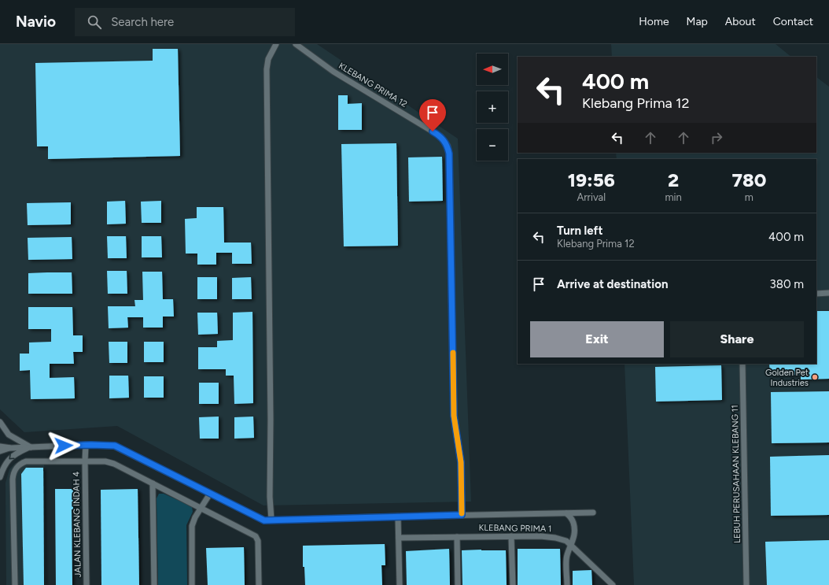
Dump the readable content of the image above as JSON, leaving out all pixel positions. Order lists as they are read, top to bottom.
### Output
{
  "streets": {
    "street": [
      "KLEBANG PRIMA 12",
      "LEBUH PERUSAHAAN KLEBANG 11",
      "JALAN KLEBANG INDAH 4",
      "KLEBANG PRIMA 1"
    ]
  },
  "places": ["Golden Pet Industries"],
  "north": "left",
  "page": {
    "header": "Navio",
    "search": "Search here",
    "nav": [
      "Home",
      "Map",
      "About",
      "Contact"
    ],
    "map_buttons": ["+", "−"],
    "turn": ["400 m", "Klebang Prima 12"],
    "eta": [
      "19:56",
      "Arrival",
      "2",
      "min",
      "780",
      "m"
    ],
    "list": [
      {
        "name": "Turn left",
        "note": "Klebang Prima 12",
        "value": "400 m"
      },
      {
        "name": "Arrive at destination",
        "value": "380 m"
      }
    ],
    "buttons": ["Exit", "Share"]
  }
}
